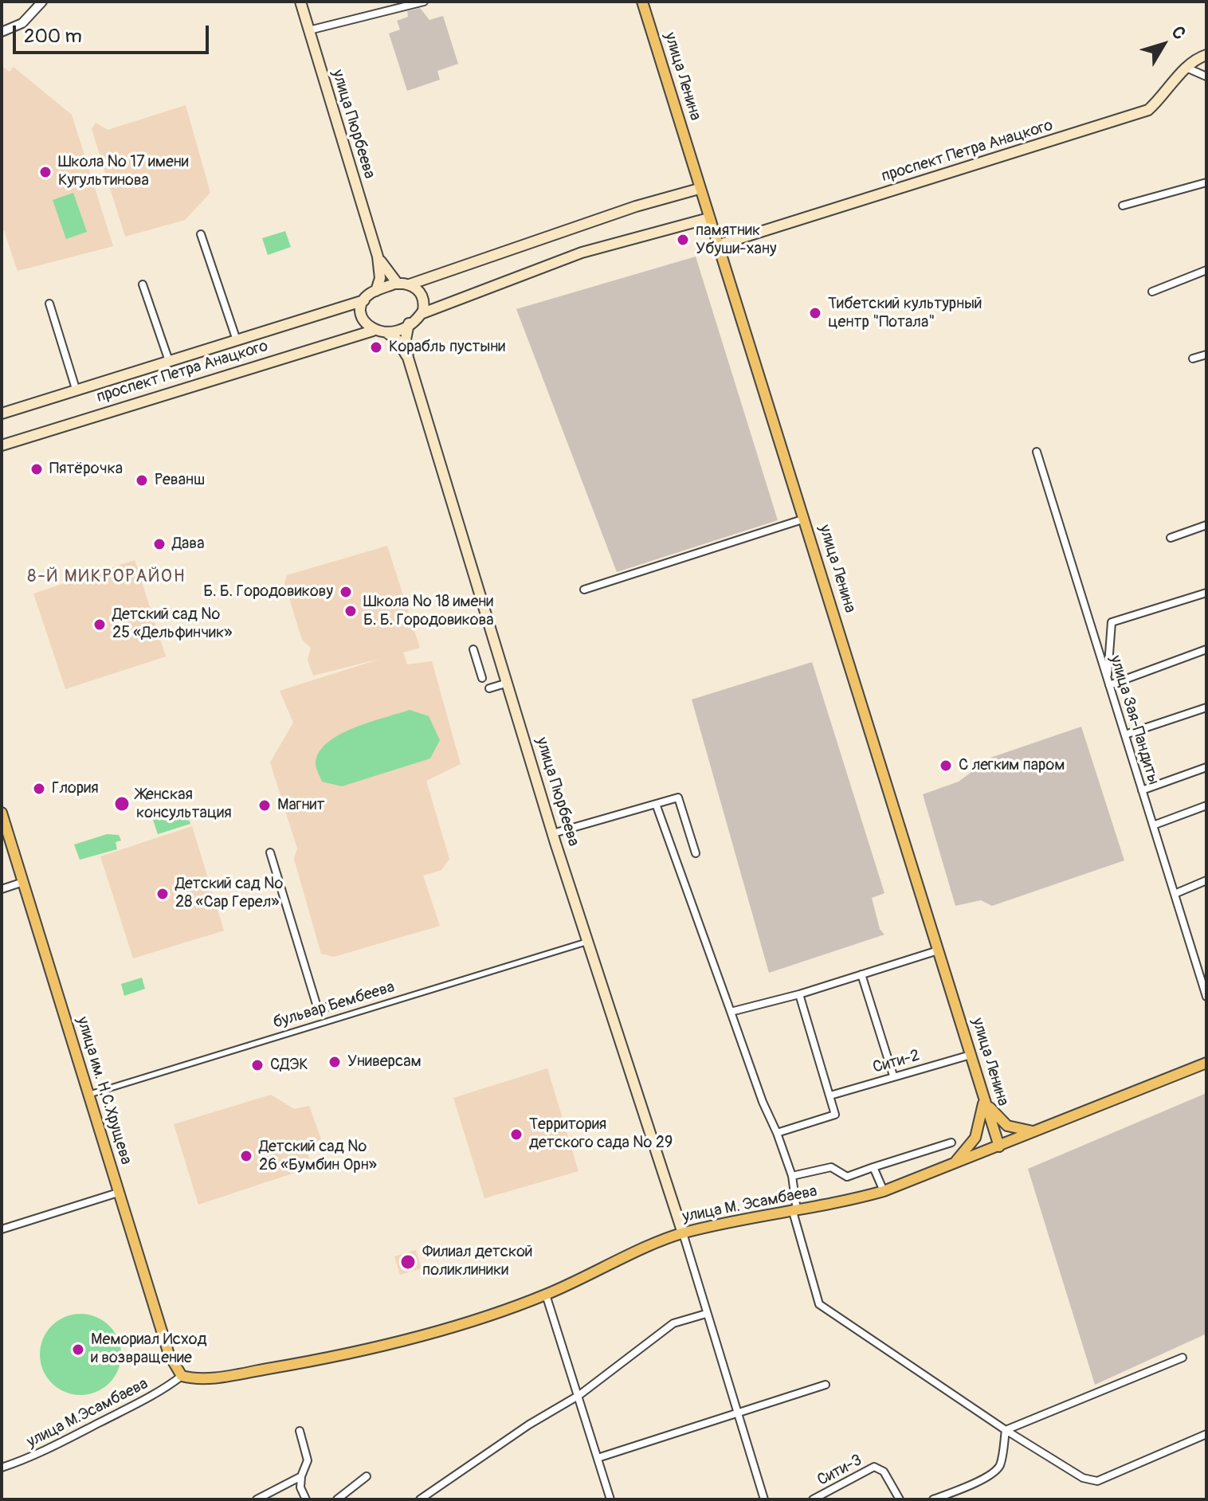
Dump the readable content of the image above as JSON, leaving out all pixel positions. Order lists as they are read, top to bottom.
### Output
{
  "streets": {
    "main road": [
      "улица Ленина",
      "улица Пюрбеева",
      "проспект Петра Анацкого",
      "улица им. Н.С.Хрущева",
      "улица М. Эсамбаева"
    ],
    "street": [
      "улица Зая-Пандиты",
      "бульвар Бембеева",
      "Сити-2",
      "улица М.Эсамбаева",
      "Сити-3"
    ]
  },
  "crossings": [
    ["улица Ленина", "проспект Петра Анацкого"],
    ["улица Ленина", "Сити-2"],
    ["улица Ленина", "улица М. Эсамбаева"],
    ["улица Пюрбеева", "бульвар Бембеева"],
    ["улица Пюрбеева", "улица М. Эсамбаева"],
    ["бульвар Бембеева", "улица им. Н.С.Хрущева"],
    ["улица им. Н.С.Хрущева", "улица М. Эсамбаева"],
    ["улица им. Н.С.Хрущева", "улица М.Эсамбаева"],
    ["улица М. Эсамбаева", "улица М.Эсамбаева"]
  ],
  "districts": ["8-Й МИКРОРАЙОН"],
  "places": [
    "Школа № 17 имени Кугультинова",
    "памятник Убуши-хану",
    "Тибетский культурный центр \"Потала\"",
    "Корабль пустыни",
    "Пятёрочка",
    "Реванш",
    "Дава",
    "Б. Б. Городовикову",
    "Школа № 18 имени Б. Б. Городовикова",
    "Детский сад № 25 «Дельфинчик»",
    "С легким паром",
    "Глория",
    "Женская консультация",
    "Магнит",
    "Детский сад № 28 «Сар Герел»",
    "Универсам",
    "СДЭК",
    "Территория детского сада № 29",
    "Детский сад № 26 «Бумбин Орн»",
    "Филиал детской поликлиники",
    "Мемориал Исход и возвращение"
  ],
  "scale_bar": "200 m",
  "north": "top right"
}
